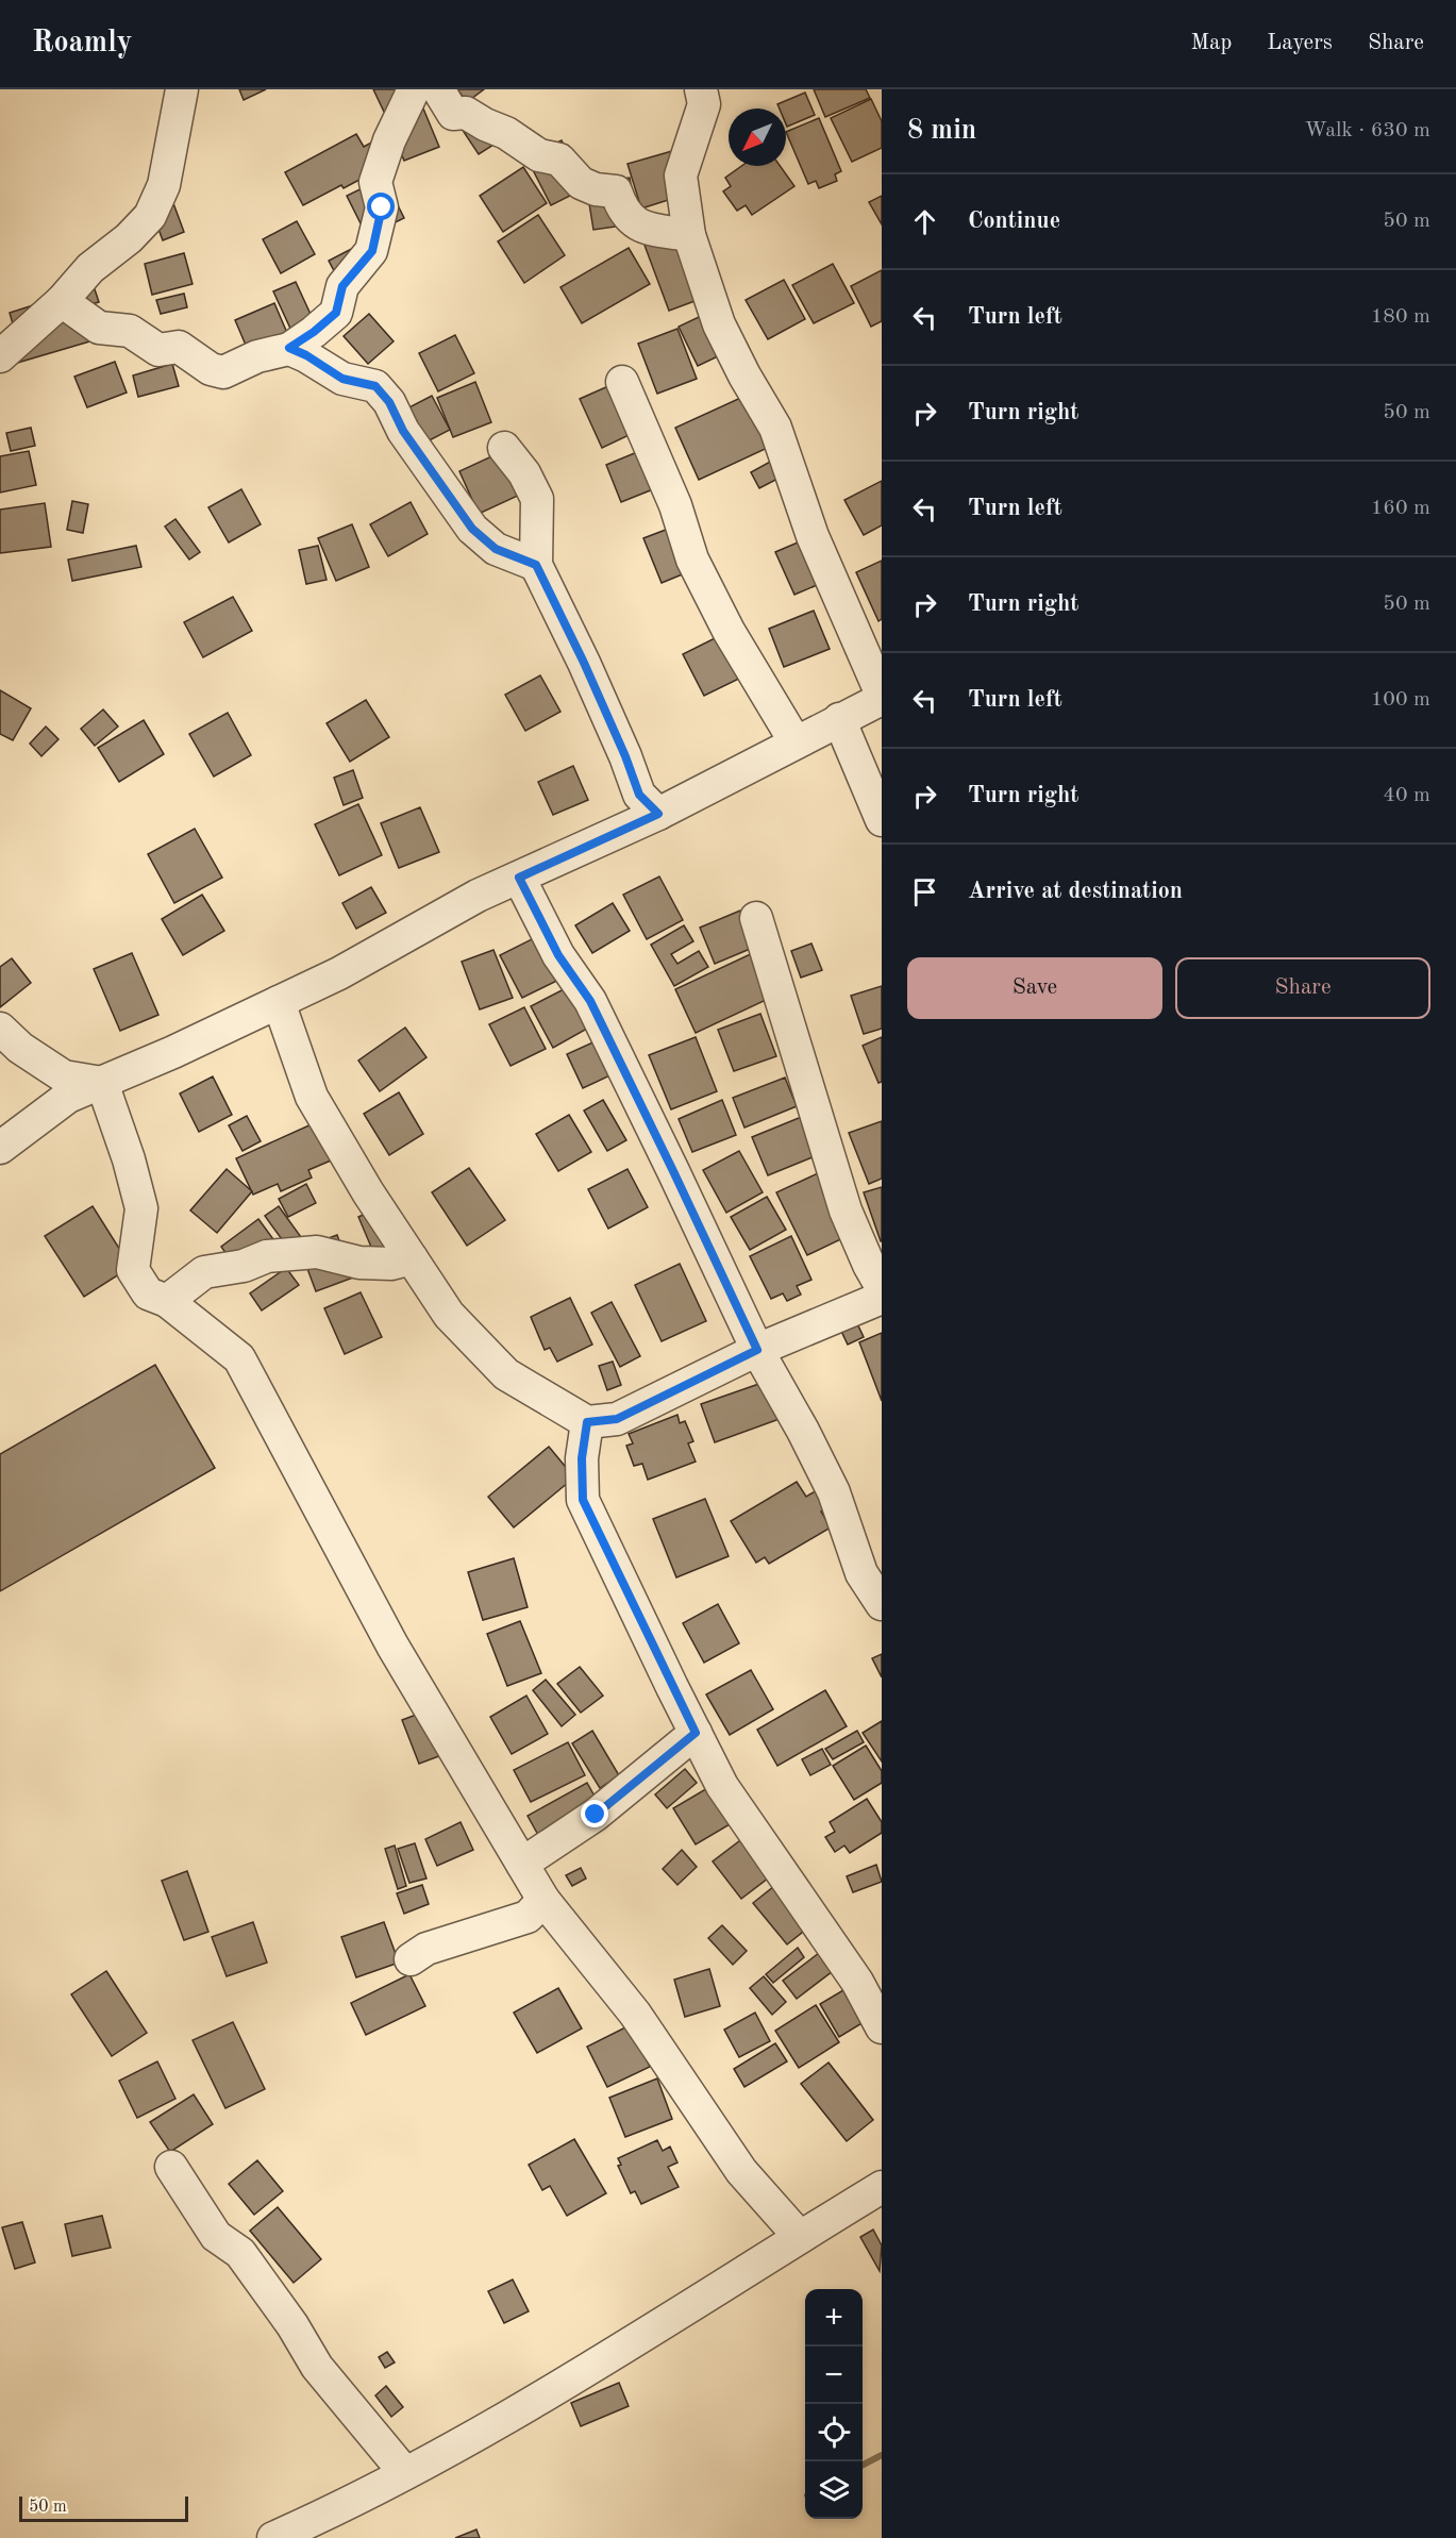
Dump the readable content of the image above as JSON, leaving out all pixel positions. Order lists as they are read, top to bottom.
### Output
{
  "scale_bar": "50 m",
  "north": "bottom left",
  "page": {
    "header": "Roamly",
    "nav": ["Map", "Layers", "Share"],
    "heading": ["8 min", "Walk · 630 m"],
    "list": [
      ["Continue", "50 m"],
      ["Turn left", "180 m"],
      ["Turn right", "50 m"],
      ["Turn left", "160 m"],
      ["Turn right", "50 m"],
      ["Turn left", "100 m"],
      ["Turn right", "40 m"],
      "Arrive at destination"
    ],
    "buttons": ["Save", "Share"],
    "map_buttons": ["+", "−"],
    "scale": "50 m"
  }
}
